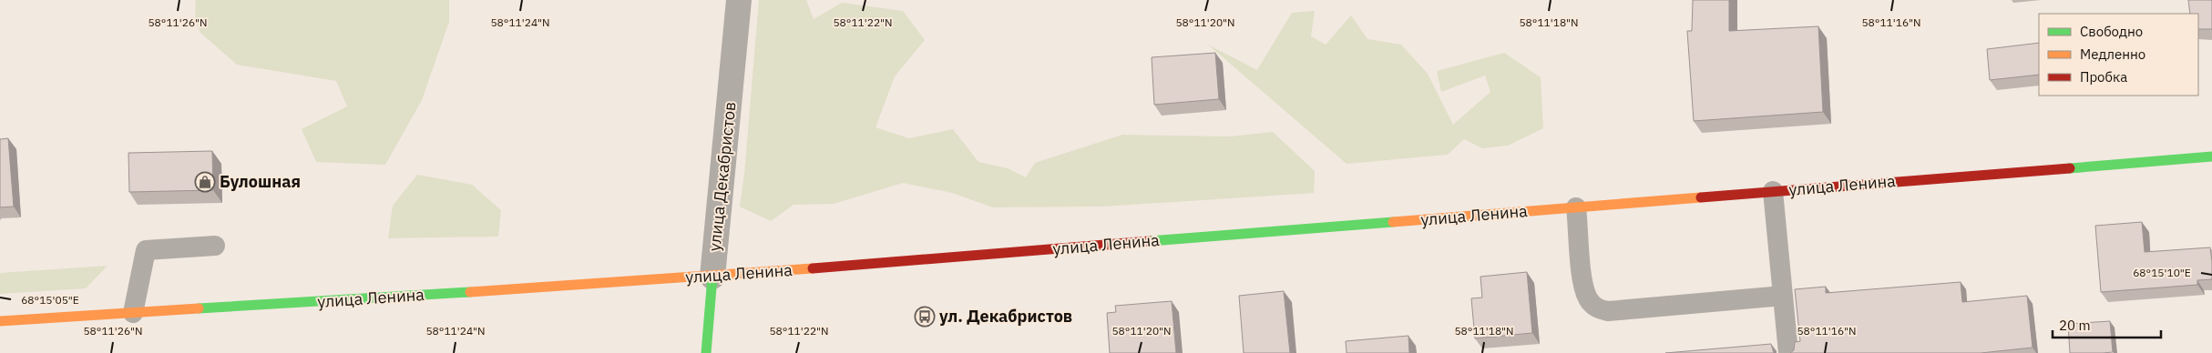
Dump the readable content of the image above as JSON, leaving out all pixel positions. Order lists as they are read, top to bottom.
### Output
{
  "streets": {
    "main road": ["улица Декабристов", "улица Ленина"]
  },
  "crossings": [
    ["улица Декабристов", "улица Ленина"]
  ],
  "places": {
    "shop": ["Булошная"],
    "bus stop": ["ул. Декабристов"]
  },
  "legend": ["Свободно", "Медленно", "Пробка"],
  "scale_bar": "20 m",
  "coordinates": [
    "58°11'26\"N",
    "58°11'24\"N",
    "58°11'22\"N",
    "58°11'20\"N",
    "58°11'18\"N",
    "58°11'16\"N",
    "68°15'10\"E",
    "68°15'05\"E"
  ]
}
